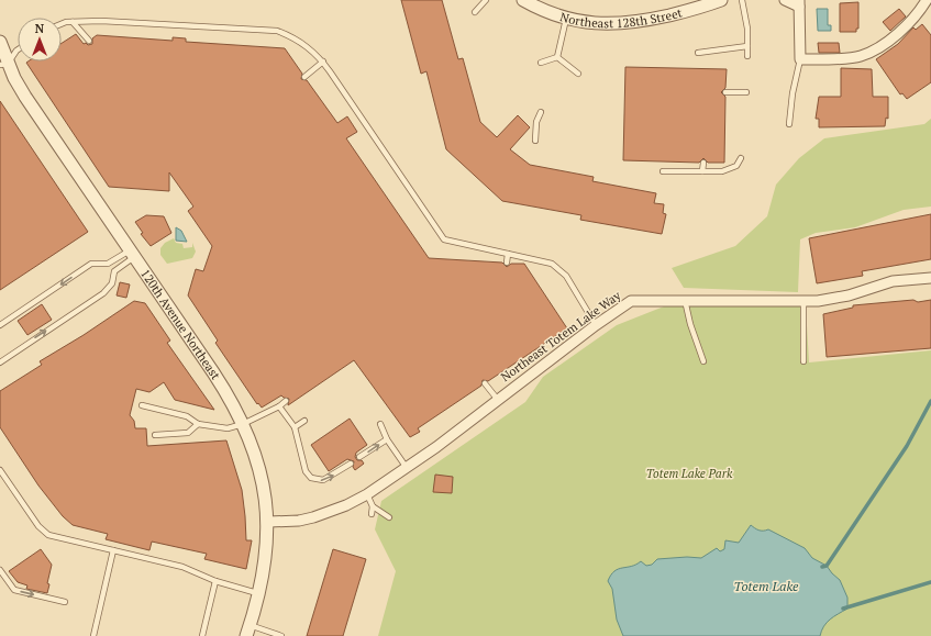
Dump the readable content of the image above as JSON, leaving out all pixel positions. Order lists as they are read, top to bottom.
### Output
{
  "streets": {
    "street": ["Northeast 128th Street", "120th Avenue Northeast", "Northeast Totem Lake Way"]
  },
  "crossings": [
    ["120th Avenue Northeast", "Northeast Totem Lake Way"]
  ],
  "water": ["Totem Lake"],
  "parks": ["Totem Lake Park"],
  "north": "top"
}
